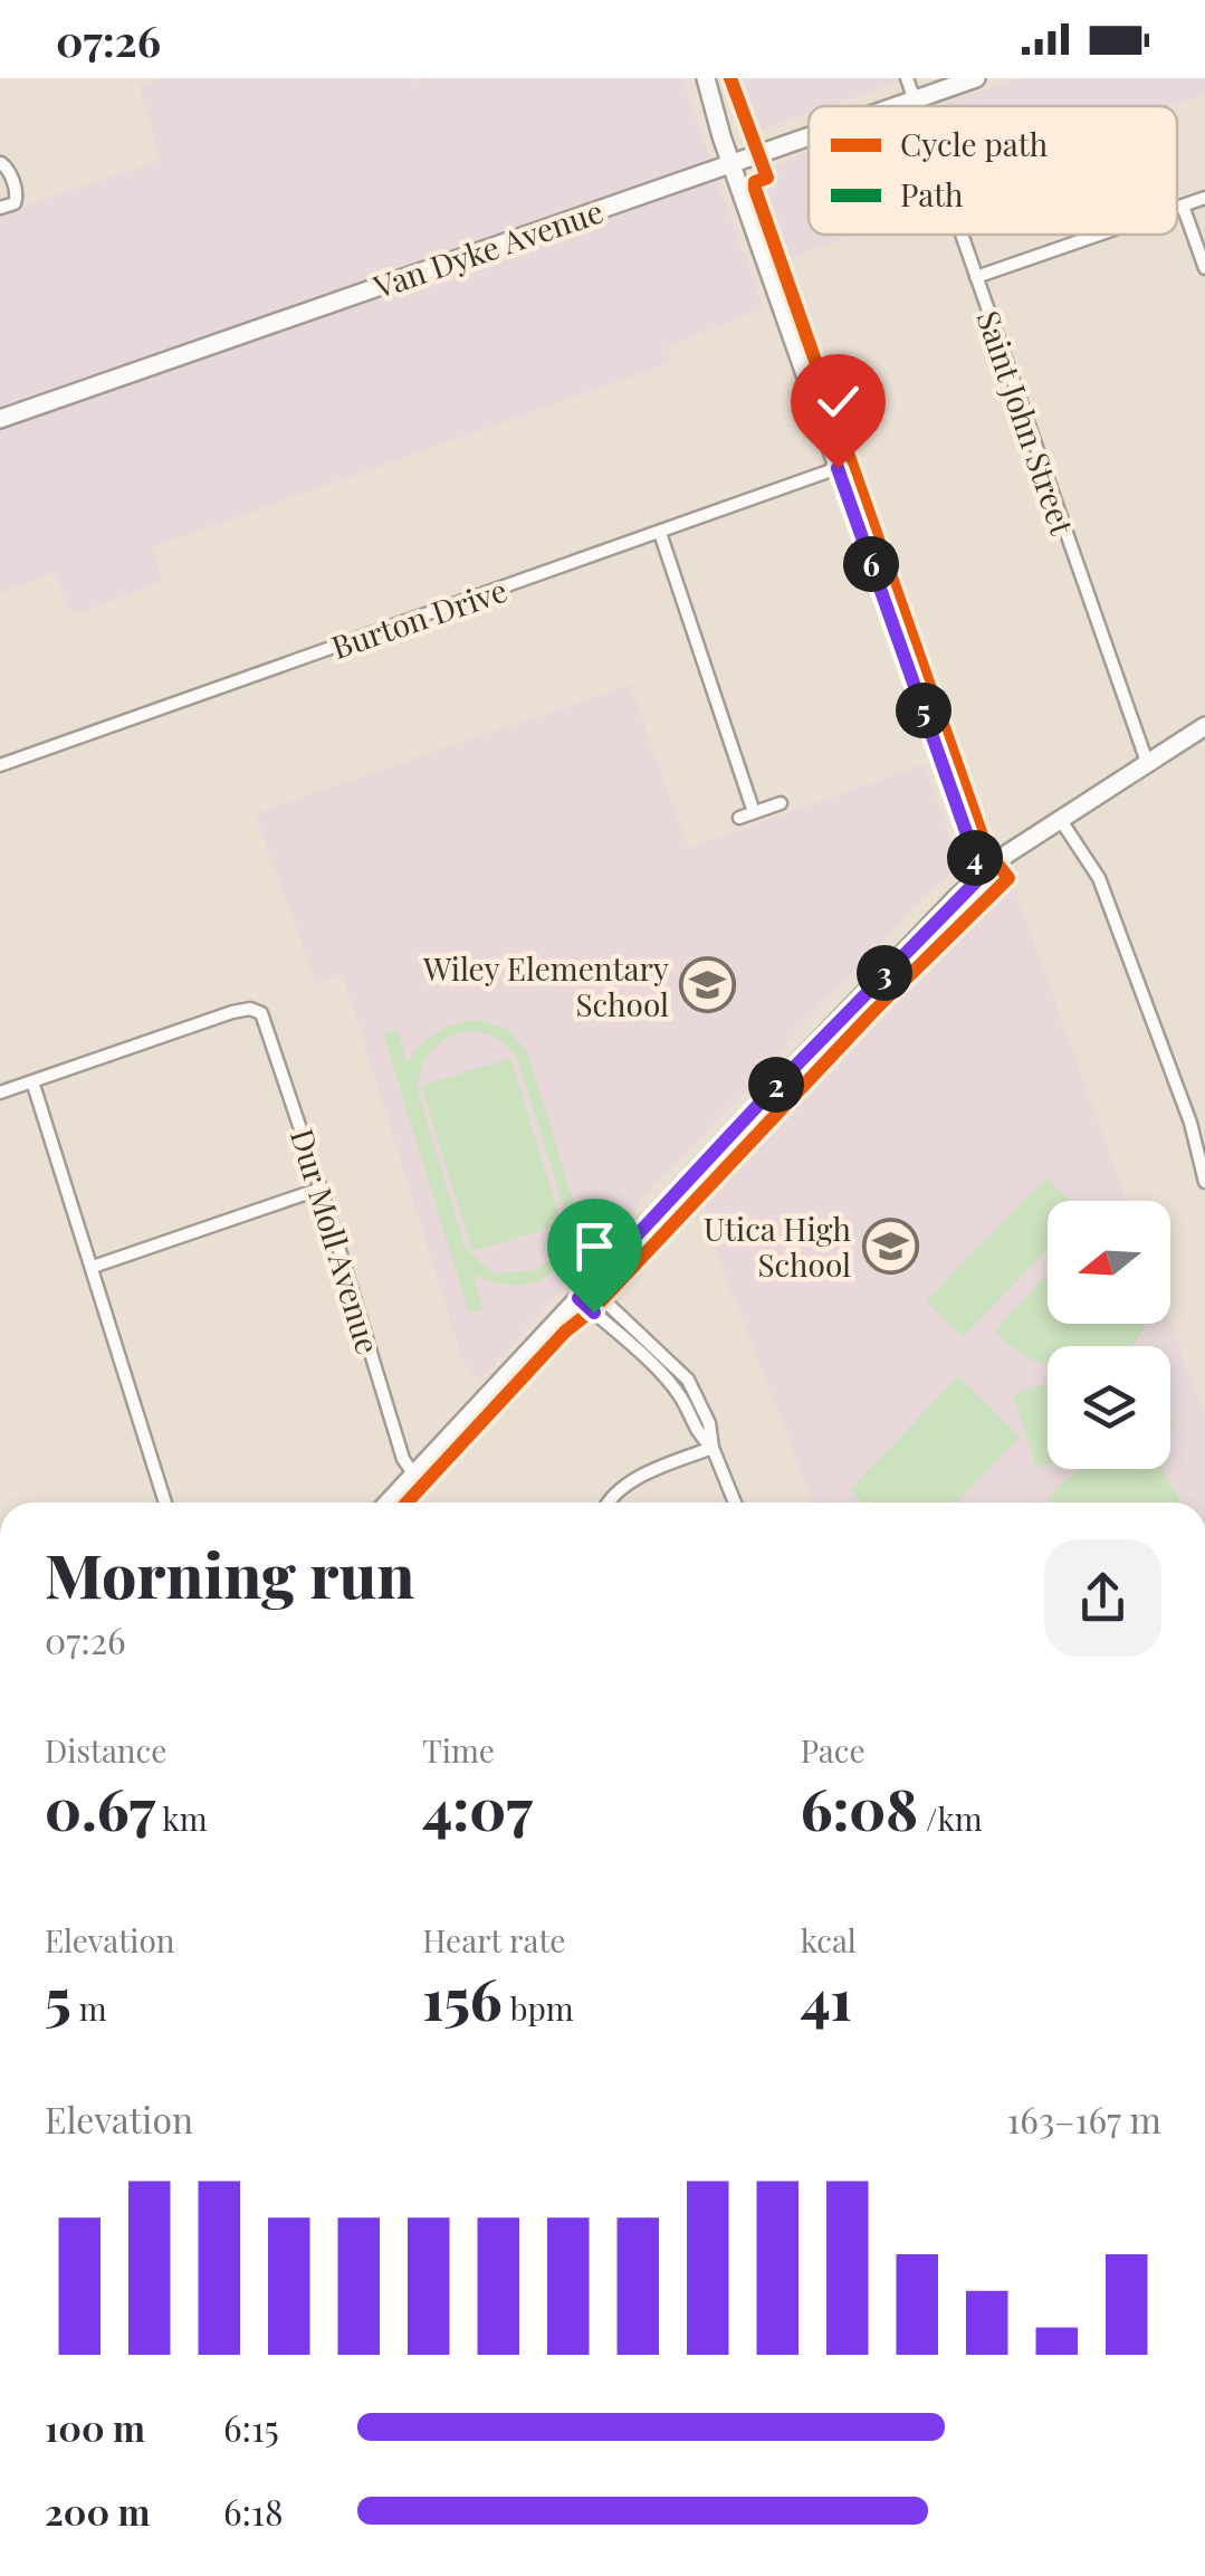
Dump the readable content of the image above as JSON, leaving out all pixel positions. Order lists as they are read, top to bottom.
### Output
{
  "streets": {
    "street": [
      "Van Dyke Avenue",
      "Saint John Street",
      "Burton Drive",
      "Dur Moll Avenue"
    ]
  },
  "crossings": [
    ["Van Dyke Avenue", "Saint John Street"]
  ],
  "places": {
    "school or university": ["Wiley Elementary School", "Utica High School"]
  },
  "legend": ["Cycle path", "Path"],
  "north": "left",
  "page": {
    "status": "07:26",
    "pins": [
      "6",
      "5",
      "4",
      "3",
      "2"
    ],
    "heading": ["Morning run", "07:26"],
    "stats": [
      ["Distance", "0.67 km"],
      ["Time", "4:07"],
      ["Pace", "6:08 /km"],
      ["Elevation", "5 m"],
      ["Heart rate", "156 bpm"],
      ["kcal", "41"]
    ],
    "chart": ["Elevation", "163–167 m"],
    "list": [
      {
        "name": "100 m",
        "note": "6:15"
      },
      {
        "name": "200 m",
        "note": "6:18"
      }
    ]
  }
}
